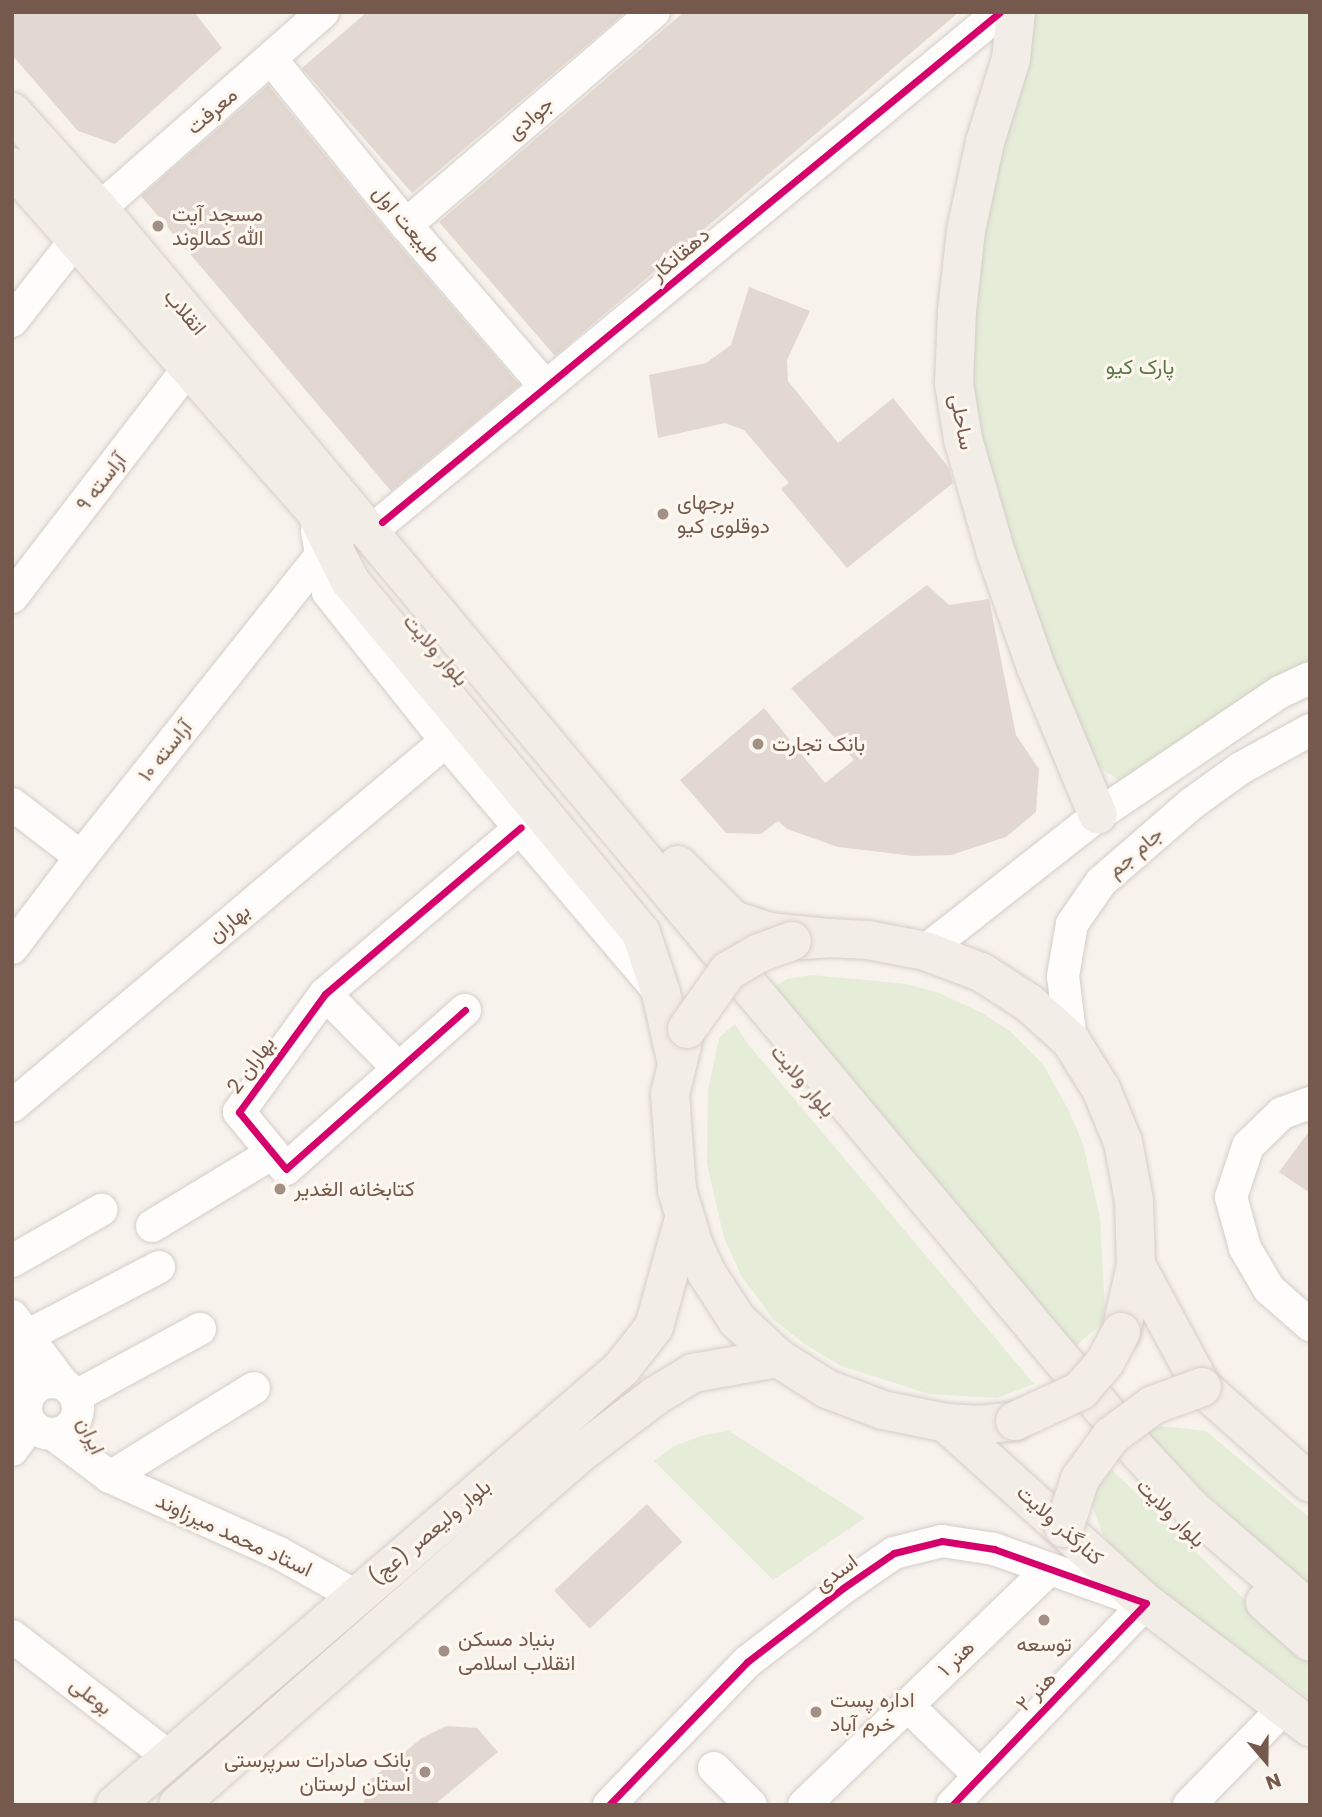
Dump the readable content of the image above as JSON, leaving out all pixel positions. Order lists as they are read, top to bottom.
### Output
{
  "streets": {
    "main road": [
      "انقلاب",
      "ساحلی",
      "بلوار ولایت",
      "کنارگذر ولایت",
      "بلوار ولیعصر (عج)"
    ],
    "street": [
      "معرفت",
      "جوادی",
      "طبیعت اول",
      "دهقانکار",
      "آراسته ۹",
      "آراسته ۱۰",
      "جام جم",
      "بهاران",
      "بهاران 2",
      "ایران",
      "استاد محمد میرزاوند",
      "اسدی",
      "هنر ۱",
      "هنر ۲",
      "بوعلی"
    ]
  },
  "crossings": [
    ["معرفت", "طبیعت اول"],
    ["معرفت", "انقلاب"],
    ["جوادی", "طبیعت اول"],
    ["طبیعت اول", "دهقانکار"],
    ["دهقانکار", "انقلاب"],
    ["دهقانکار", "بلوار ولایت"],
    ["انقلاب", "آراسته ۹"],
    ["انقلاب", "بلوار ولایت"],
    ["ایران", "استاد محمد میرزاوند"],
    ["کنارگذر ولایت", "اسدی"],
    ["کنارگذر ولایت", "هنر ۲"],
    ["بلوار ولیعصر (عج)", "استاد محمد میرزاوند"],
    ["بلوار ولیعصر (عج)", "بوعلی"],
    ["اسدی", "هنر ۱"],
    ["اسدی", "هنر ۲"]
  ],
  "parks": ["پارک کیو"],
  "places": [
    "مسجد آیت الله کمالوند",
    "برجهای دوقلوی کیو",
    "بانک تجارت",
    "کتابخانه الغدیر",
    "توسعه",
    "بنیاد مسکن انقلاب اسلامی",
    "اداره پست خرم آباد",
    "بانک صادرات سرپرستی استان لرستان"
  ],
  "north": "bottom"
}
